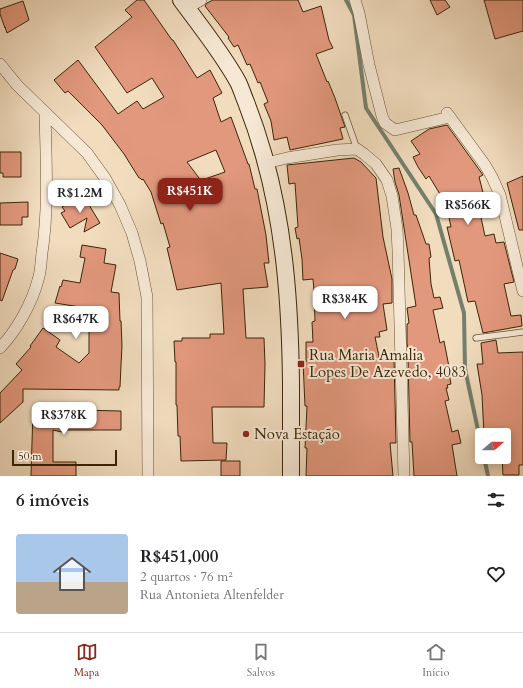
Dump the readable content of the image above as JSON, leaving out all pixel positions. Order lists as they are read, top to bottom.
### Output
{
  "places": {
    "transit": ["Rua Maria Amalia Lopes De Azevedo, 4083"],
    "other": ["Nova Estação"]
  },
  "scale_bar": "50 m",
  "north": "right",
  "page": {
    "price": [
      "R$451K",
      "R$1.2M",
      "R$566K",
      "R$384K",
      "R$647K",
      "R$378K"
    ],
    "scale": "50 m",
    "heading": "6 imóveis",
    "list": [
      {
        "name": "R$451,000",
        "note": "2 quartos · 76 m² · Rua Antonieta Altenfelder"
      }
    ],
    "tabs": ["Mapa", "Salvos", "Início"]
  }
}
